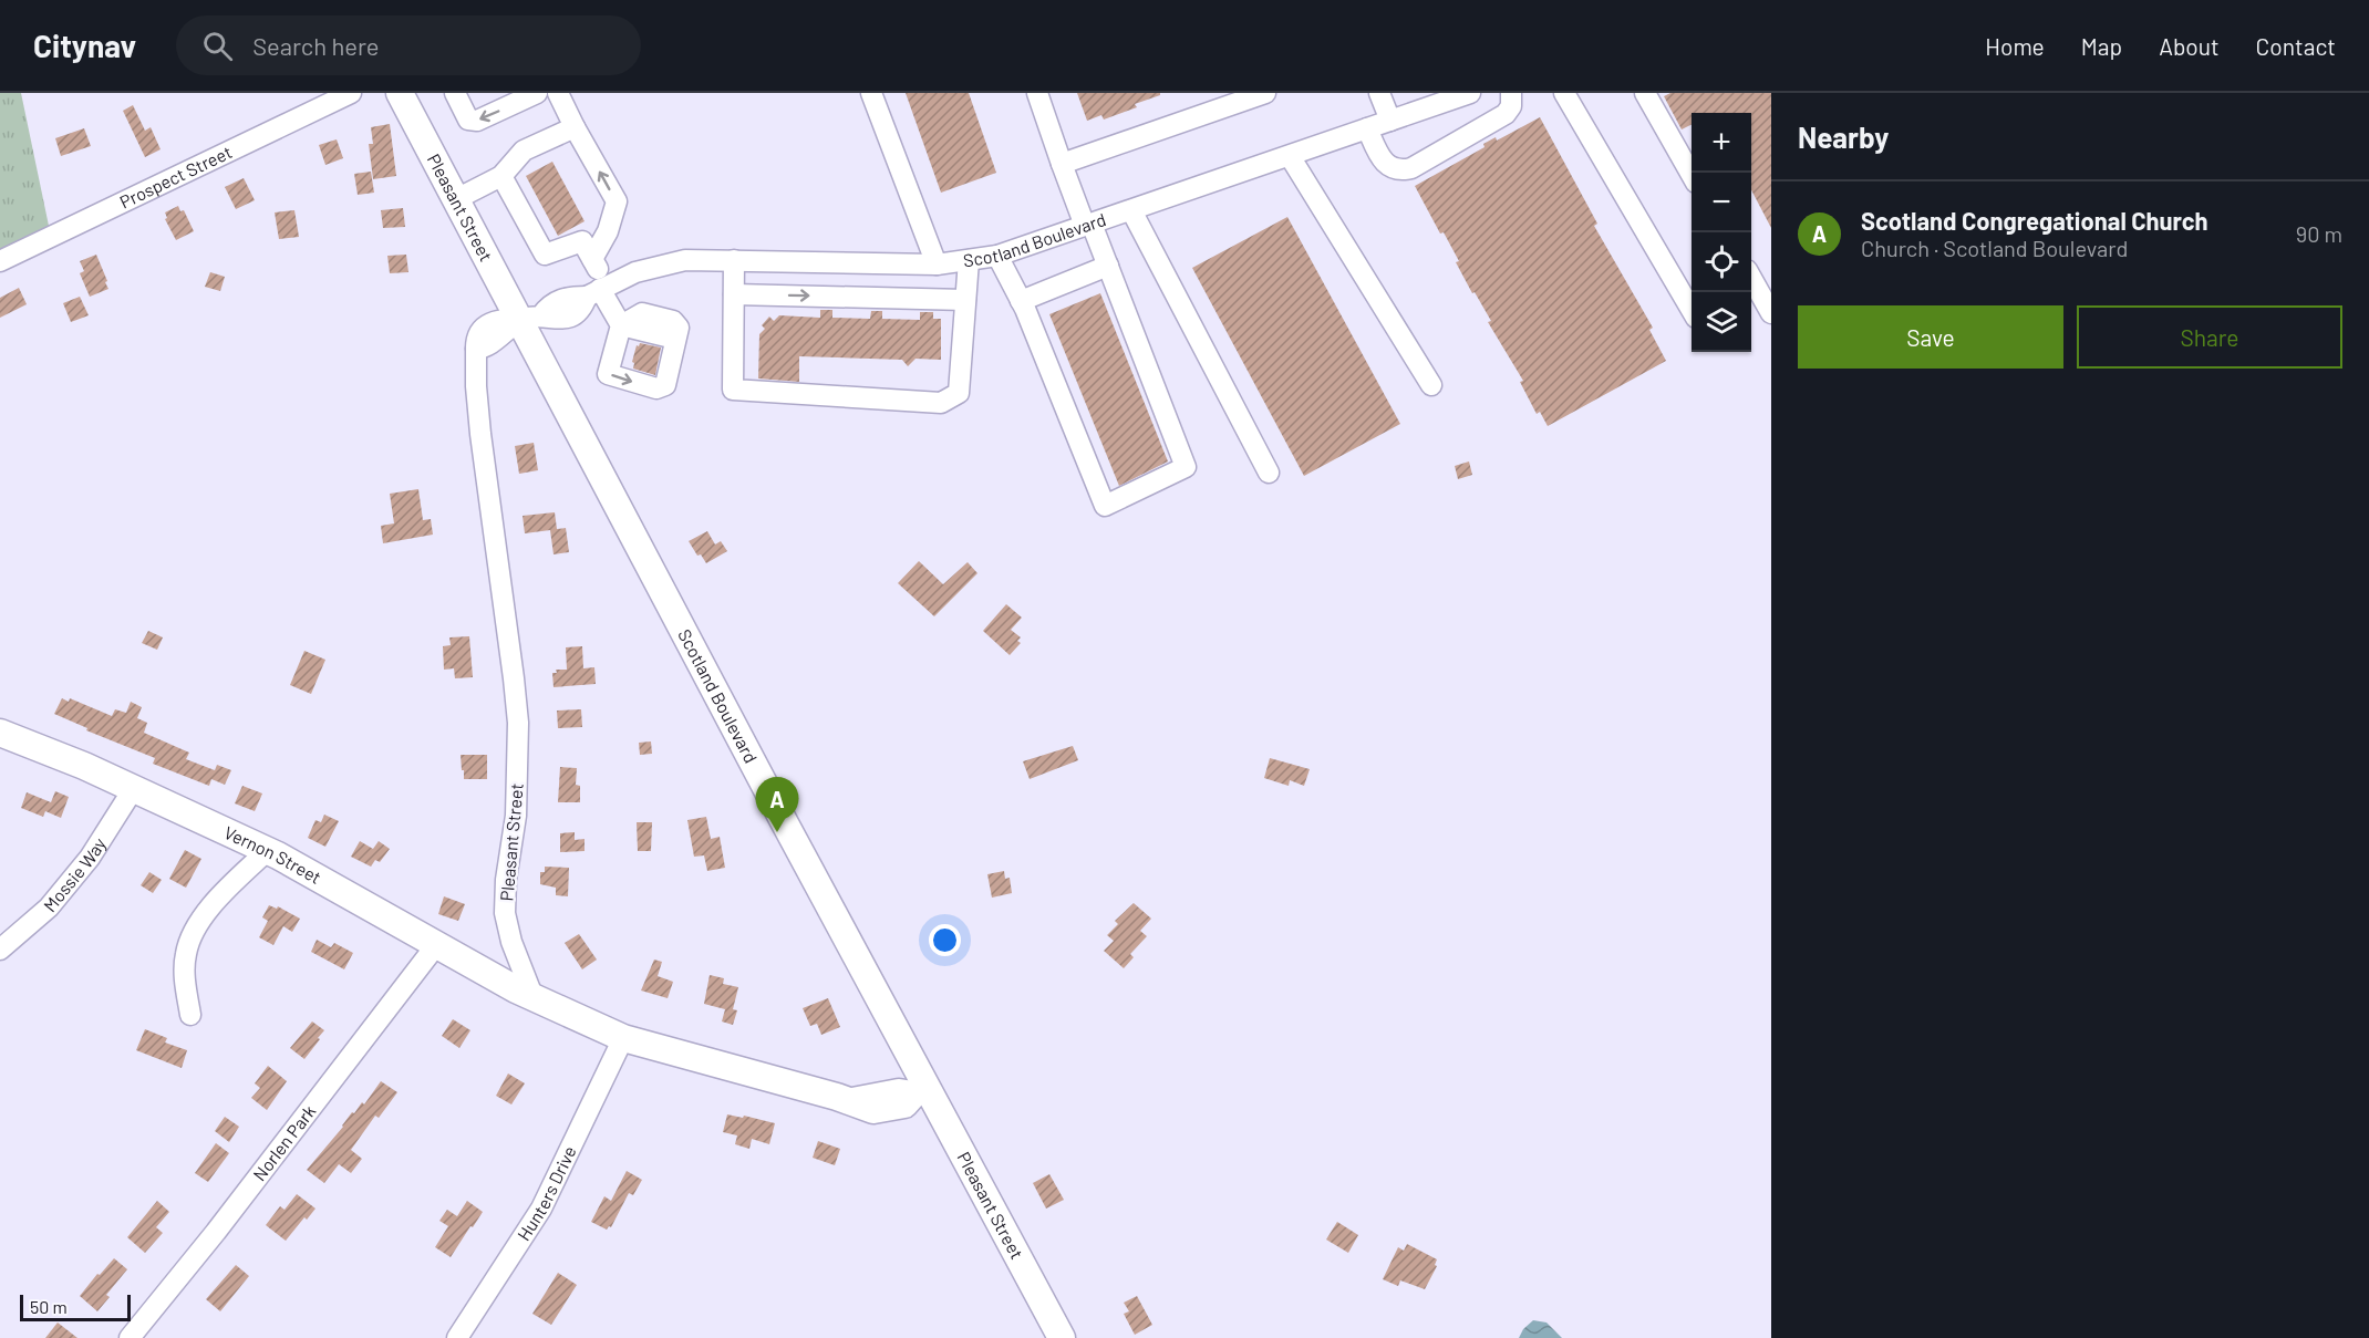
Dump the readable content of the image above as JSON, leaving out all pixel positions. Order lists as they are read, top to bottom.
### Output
{
  "streets": {
    "main road": ["Pleasant Street", "Scotland Boulevard", "Vernon Street"],
    "street": [
      "Prospect Street",
      "Mossie Way",
      "Norlen Park",
      "Hunters Drive"
    ]
  },
  "crossings": [
    ["Pleasant Street", "Scotland Boulevard"],
    ["Pleasant Street", "Vernon Street"],
    ["Vernon Street", "Mossie Way"],
    ["Vernon Street", "Norlen Park"]
  ],
  "scale_bar": "50 m",
  "page": {
    "header": "Citynav",
    "search": "Search here",
    "nav": [
      "Home",
      "Map",
      "About",
      "Contact"
    ],
    "heading": "Nearby",
    "map_buttons": ["+", "−"],
    "list": [
      {
        "mark": "A",
        "name": "Scotland Congregational Church",
        "note": "Church · Scotland Boulevard",
        "value": "90 m"
      }
    ],
    "buttons": ["Save", "Share"],
    "pins": "A",
    "scale": "50 m"
  }
}
